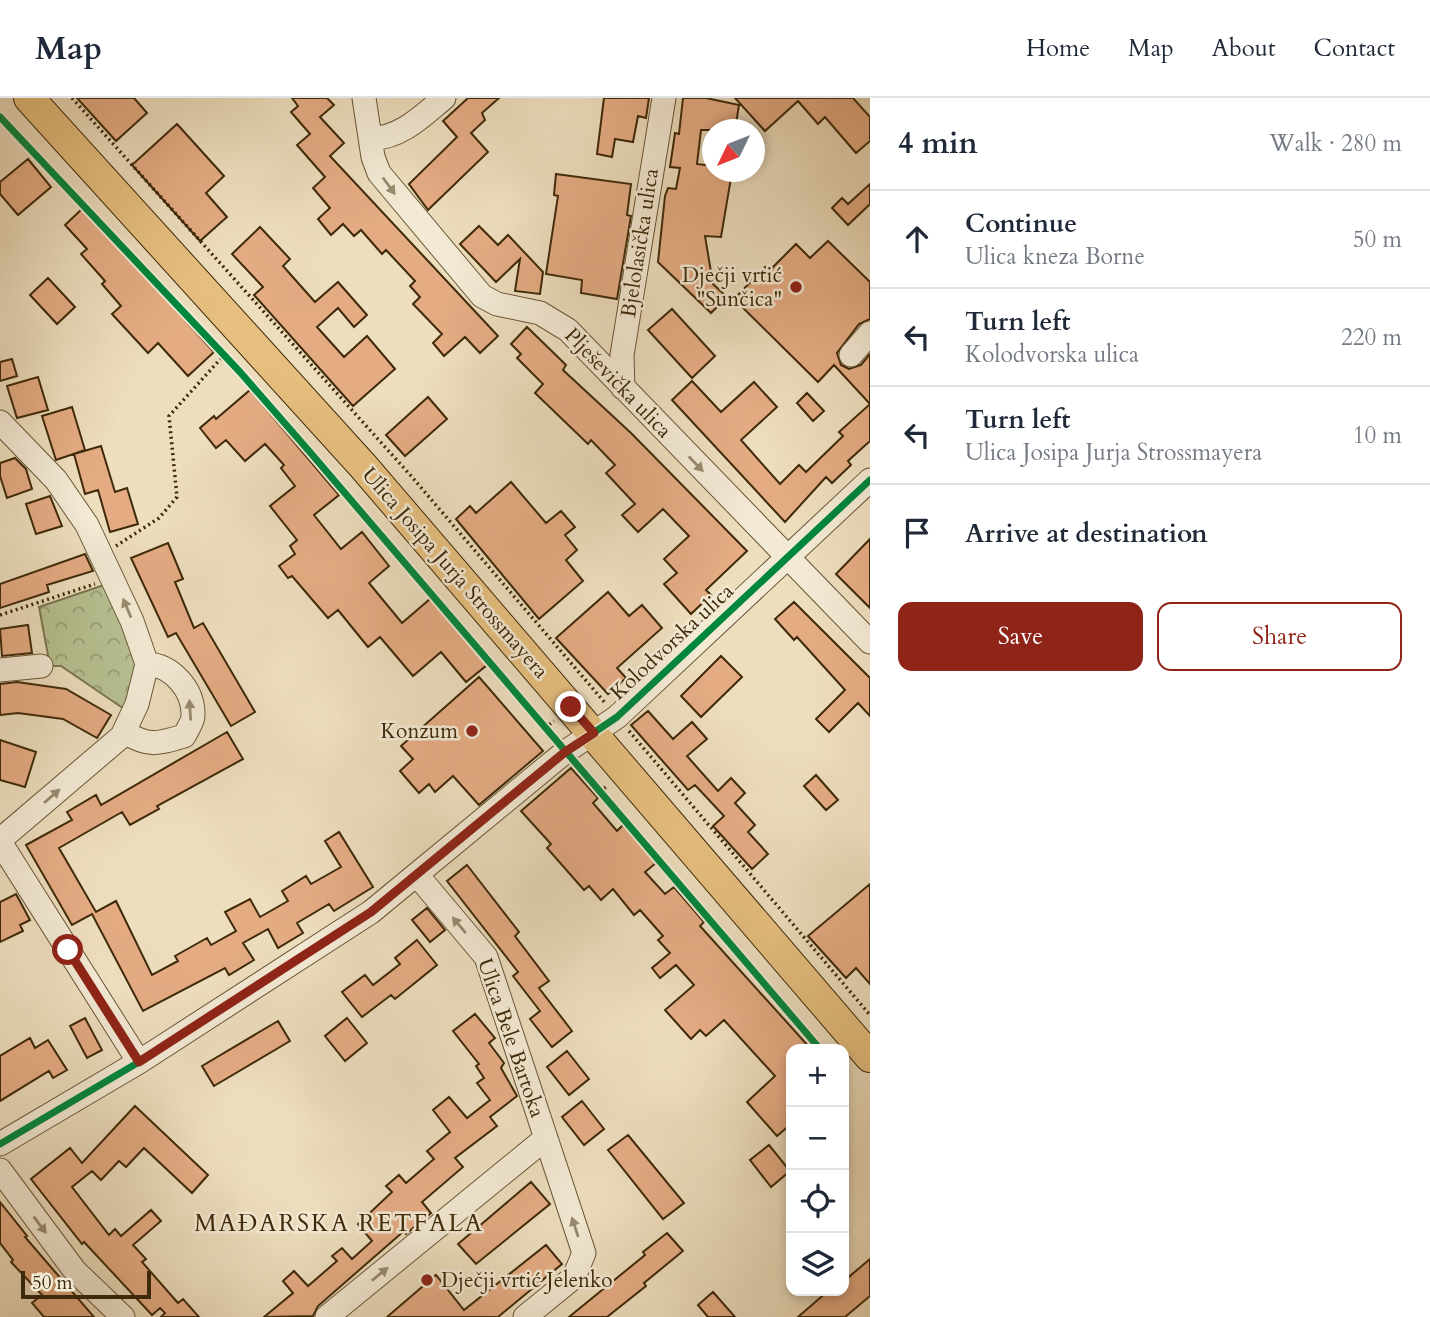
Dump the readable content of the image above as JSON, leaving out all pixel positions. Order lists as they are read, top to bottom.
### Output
{
  "streets": {
    "main road": ["Ulica Josipa Jurja Strossmayera"],
    "street": [
      "Bjelolasička ulica",
      "Plješevička ulica",
      "Kolodvorska ulica",
      "Ulica Bele Bartoka"
    ]
  },
  "crossings": [
    ["Bjelolasička ulica", "Plješevička ulica"],
    ["Plješevička ulica", "Kolodvorska ulica"],
    ["Ulica Josipa Jurja Strossmayera", "Kolodvorska ulica"],
    ["Kolodvorska ulica", "Ulica Bele Bartoka"]
  ],
  "one_way": ["Plješevička ulica"],
  "districts": ["MAĐARSKA RETFALA"],
  "places": ["Dječji vrtić \"Sunčica\"", "Konzum", "Dječji vrtić Jelenko"],
  "scale_bar": "50 m",
  "north": "bottom left",
  "page": {
    "header": "Map",
    "nav": [
      "Home",
      "Map",
      "About",
      "Contact"
    ],
    "heading": ["4 min", "Walk · 280 m"],
    "list": [
      ["Continue", "Ulica kneza Borne", "50 m"],
      ["Turn left", "Kolodvorska ulica", "220 m"],
      ["Turn left", "Ulica Josipa Jurja Strossmayera", "10 m"],
      "Arrive at destination"
    ],
    "buttons": ["Save", "Share"],
    "map_buttons": ["+", "−"],
    "scale": "50 m"
  }
}
